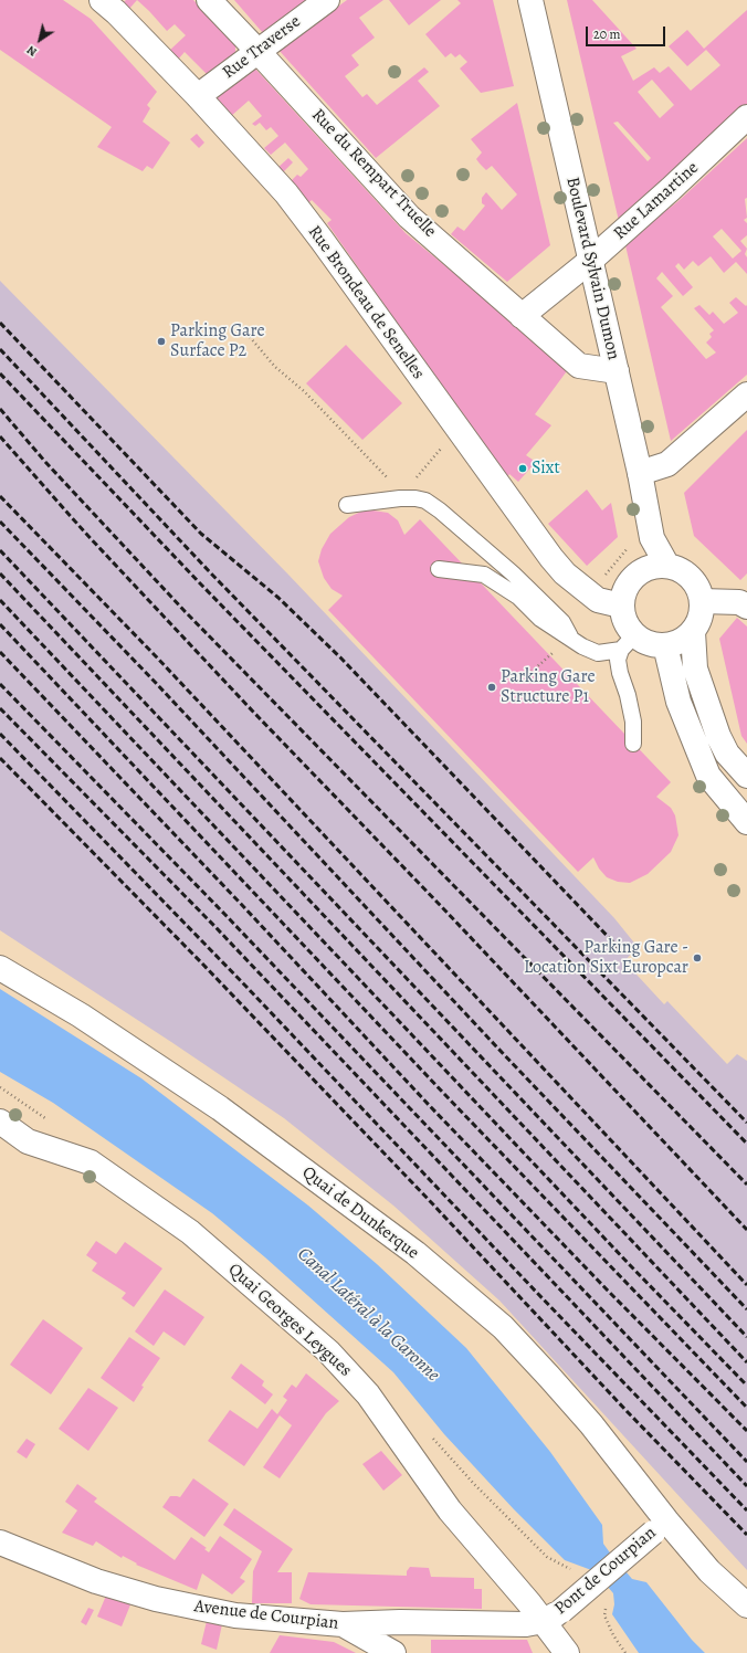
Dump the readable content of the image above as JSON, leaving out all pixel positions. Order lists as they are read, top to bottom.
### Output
{
  "streets": {
    "street": [
      "Rue Traverse",
      "Rue du Rempart Truelle",
      "Rue Lamartine",
      "Boulevard Sylvain Dumon",
      "Rue Brondeau de Senelles",
      "Quai de Dunkerque",
      "Quai Georges Leygues",
      "Pont de Courpian",
      "Avenue de Courpian"
    ]
  },
  "crossings": [
    ["Rue Traverse", "Rue du Rempart Truelle"],
    ["Rue Traverse", "Rue Brondeau de Senelles"],
    ["Rue du Rempart Truelle", "Rue Lamartine"],
    ["Rue du Rempart Truelle", "Boulevard Sylvain Dumon"],
    ["Rue Lamartine", "Boulevard Sylvain Dumon"],
    ["Boulevard Sylvain Dumon", "Rue Brondeau de Senelles"],
    ["Quai de Dunkerque", "Pont de Courpian"],
    ["Quai Georges Leygues", "Pont de Courpian"],
    ["Quai Georges Leygues", "Avenue de Courpian"],
    ["Pont de Courpian", "Avenue de Courpian"]
  ],
  "water": ["Canal Latéral à la Garonne"],
  "places": [
    "Parking Gare Surface P2",
    "Sixt",
    "Parking Gare Structure P1",
    "Parking Gare - Location Sixt Europcar"
  ],
  "scale_bar": "20 m",
  "north": "bottom left"
}
